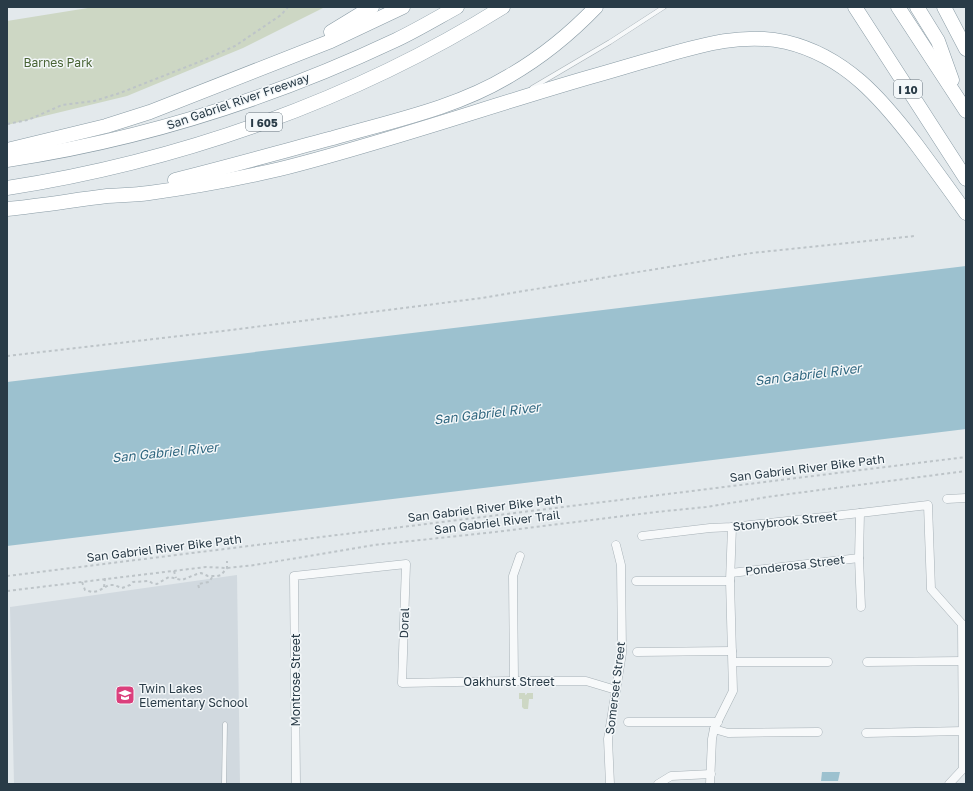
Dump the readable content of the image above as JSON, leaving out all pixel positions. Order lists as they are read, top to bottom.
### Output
{
  "streets": {
    "highway": ["I 10", "San Gabriel River Freeway", "I 605"],
    "street": [
      "Stonybrook Street",
      "Ponderosa Street",
      "Doral",
      "Montrose Street",
      "Oakhurst Street",
      "Somerset Street"
    ],
    "path": ["San Gabriel River Bike Path", "San Gabriel River Trail"]
  },
  "crossings": [
    ["Doral", "Montrose Street"],
    ["Doral", "Oakhurst Street"],
    ["Oakhurst Street", "Somerset Street"]
  ],
  "water": ["San Gabriel River"],
  "parks": ["Barnes Park"],
  "places": {
    "school or university": ["Twin Lakes Elementary School"]
  }
}
